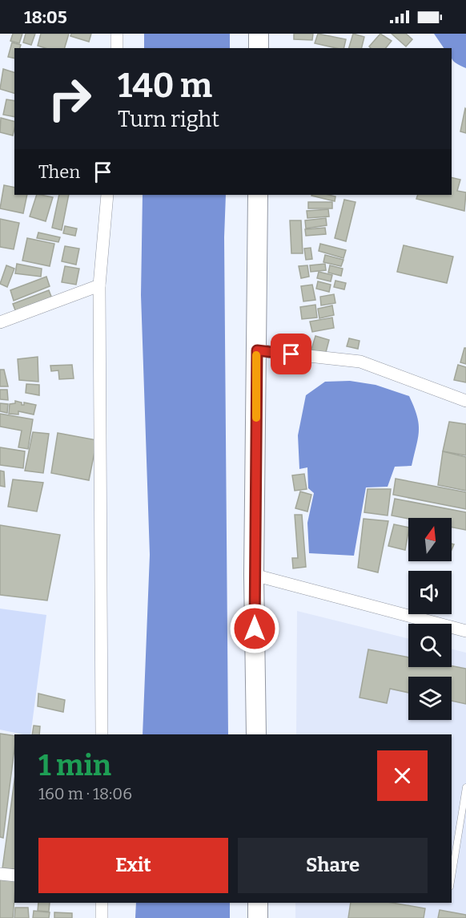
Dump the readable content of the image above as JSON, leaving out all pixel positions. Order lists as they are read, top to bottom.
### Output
{
  "north": "top",
  "page": {
    "status": "18:05",
    "turn": ["140 m", "Turn right"],
    "then": "Then",
    "heading": ["1 min", "160 m · 18:06"],
    "buttons": ["Exit", "Share"]
  }
}
